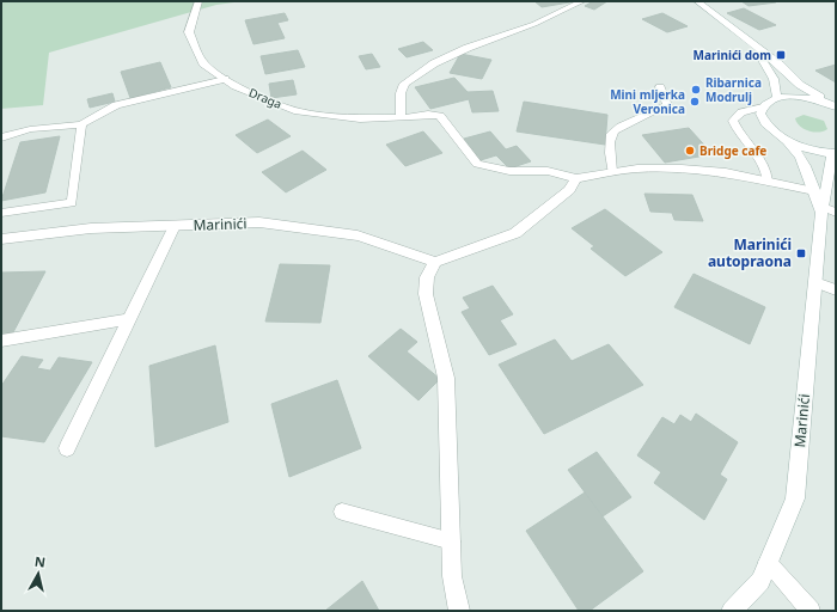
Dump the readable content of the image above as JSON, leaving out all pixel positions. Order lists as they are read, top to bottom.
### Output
{
  "streets": {
    "street": ["Draga", "Marinići"]
  },
  "places": {
    "transit": ["Marinići dom", "Marinići autopraona"],
    "other": ["Ribarnica Modrulj", "Mini mljerka Veronica", "Bridge cafe"]
  },
  "north": "top"
}
